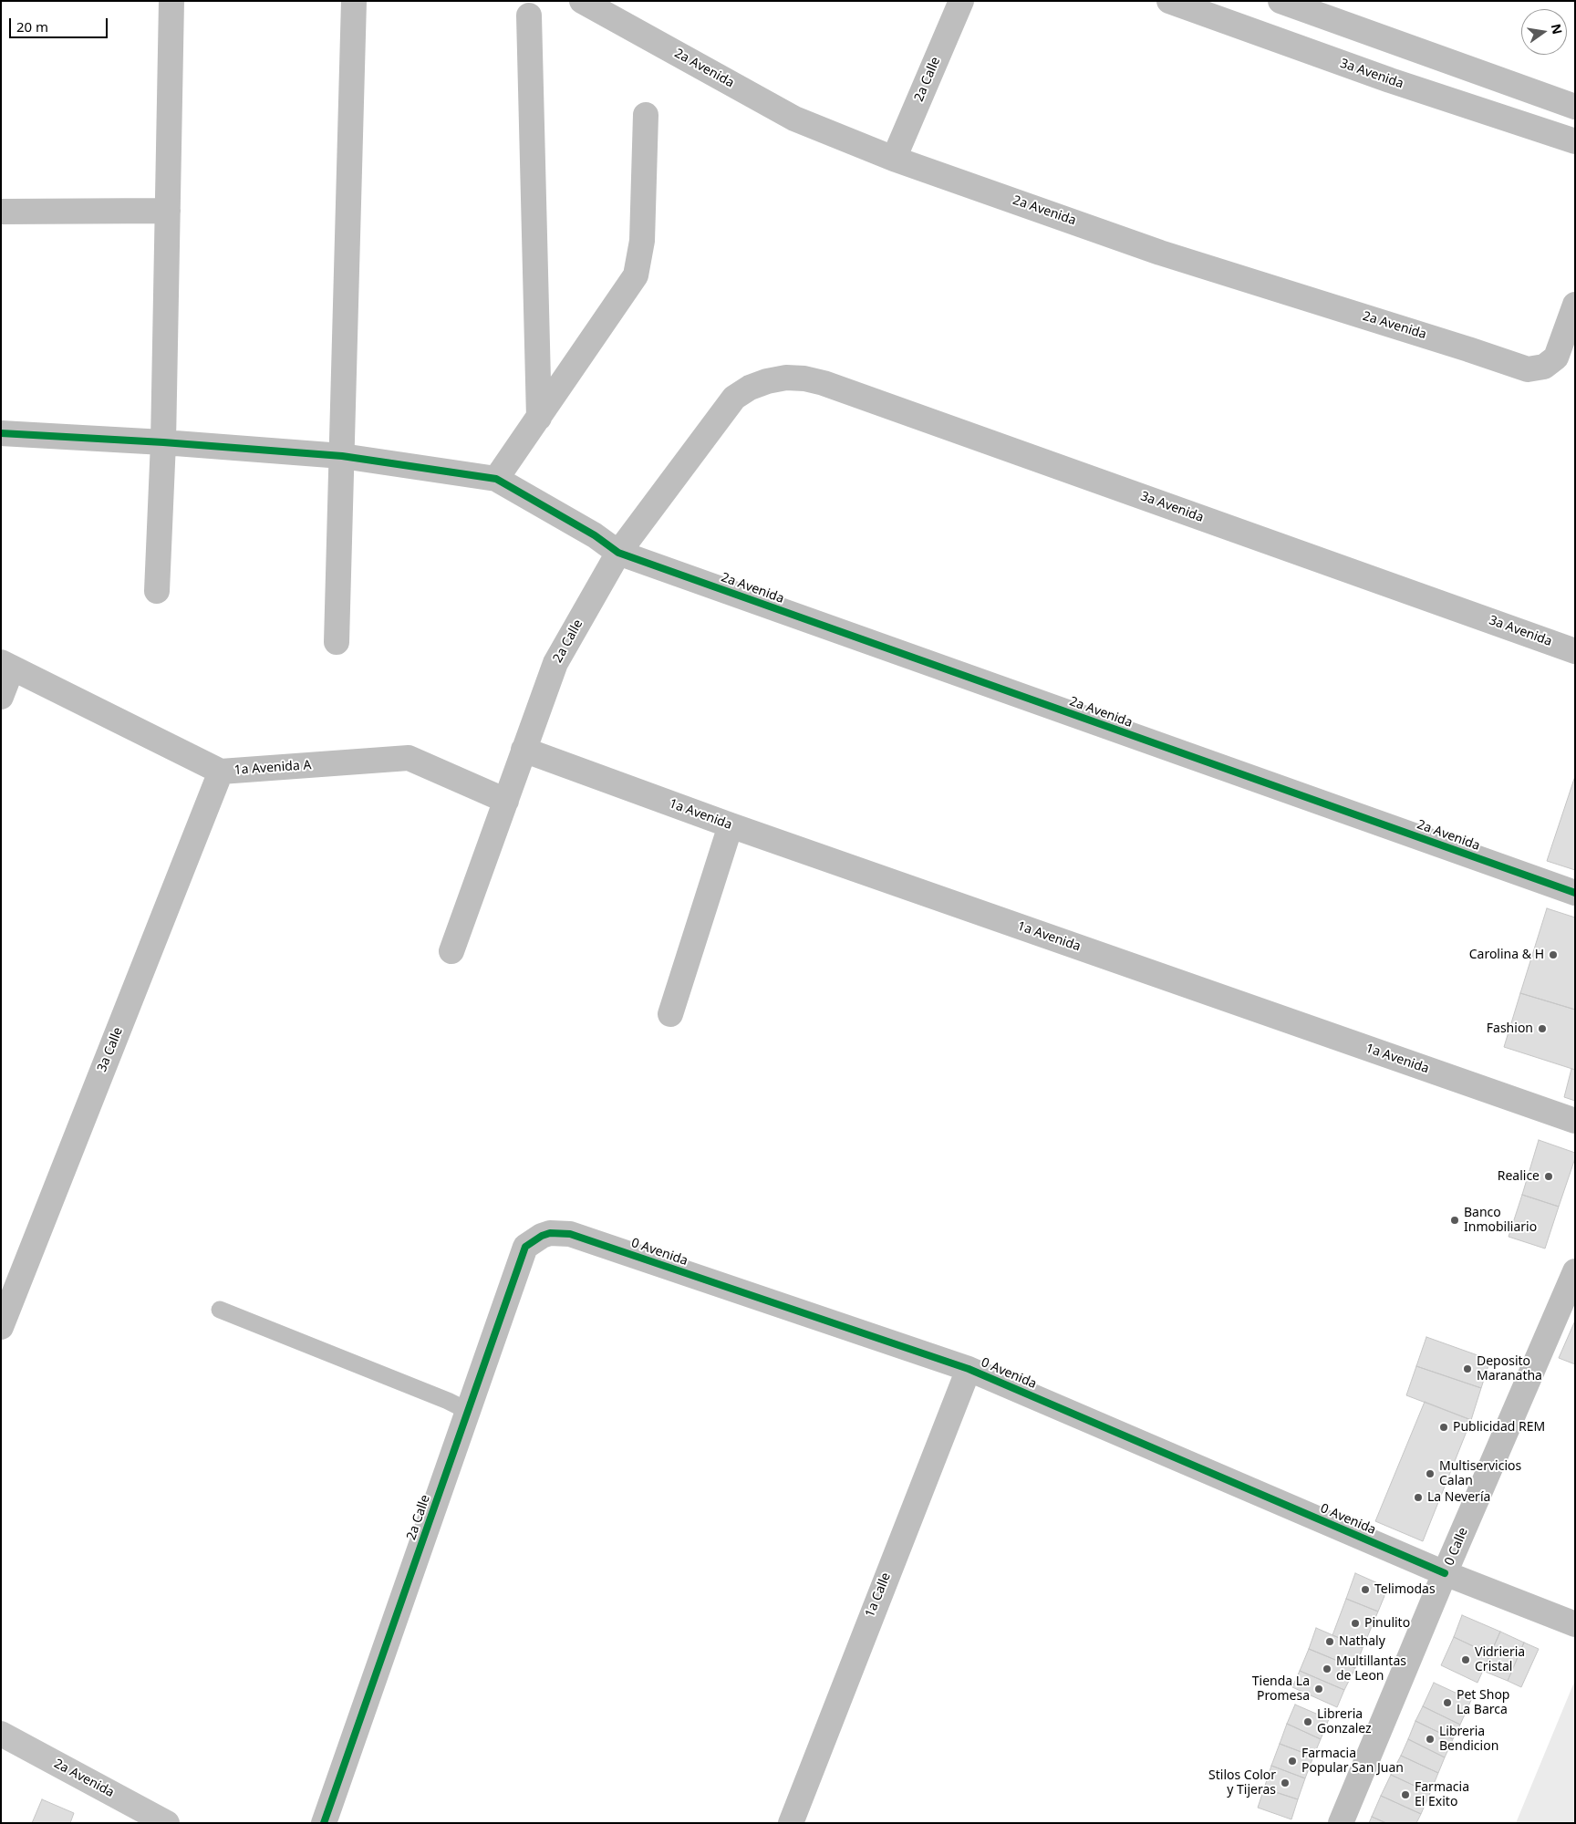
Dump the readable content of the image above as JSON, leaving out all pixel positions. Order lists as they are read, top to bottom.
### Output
{
  "streets": {
    "main road": ["2a Avenida"],
    "street": [
      "3a Avenida",
      "2a Calle",
      "1a Avenida A",
      "1a Avenida",
      "3a Calle",
      "0 Avenida",
      "0 Calle",
      "1a Calle"
    ]
  },
  "crossings": [
    ["2a Avenida", "2a Calle"],
    ["3a Avenida", "2a Calle"],
    ["2a Calle", "1a Avenida A"],
    ["2a Calle", "1a Avenida"],
    ["2a Calle", "0 Avenida"],
    ["1a Avenida A", "3a Calle"],
    ["0 Avenida", "0 Calle"],
    ["0 Avenida", "1a Calle"]
  ],
  "places": [
    "Carolina & H",
    "Fashion",
    "Realice",
    "Banco Inmobiliario",
    "Deposito Maranatha",
    "Publicidad REM",
    "Multiservicios Calan",
    "La Nevería",
    "Telimodas",
    "Pinulito",
    "Nathaly",
    "Vidrieria Cristal",
    "Multillantas de Leon",
    "Tienda La Promesa",
    "Pet Shop La Barca",
    "Libreria Gonzalez",
    "Libreria Bendicion",
    "Farmacia Popular San Juan",
    "Stilos Color y Tijeras",
    "Farmacia El Exito"
  ],
  "scale_bar": "20 m",
  "north": "right"
}
